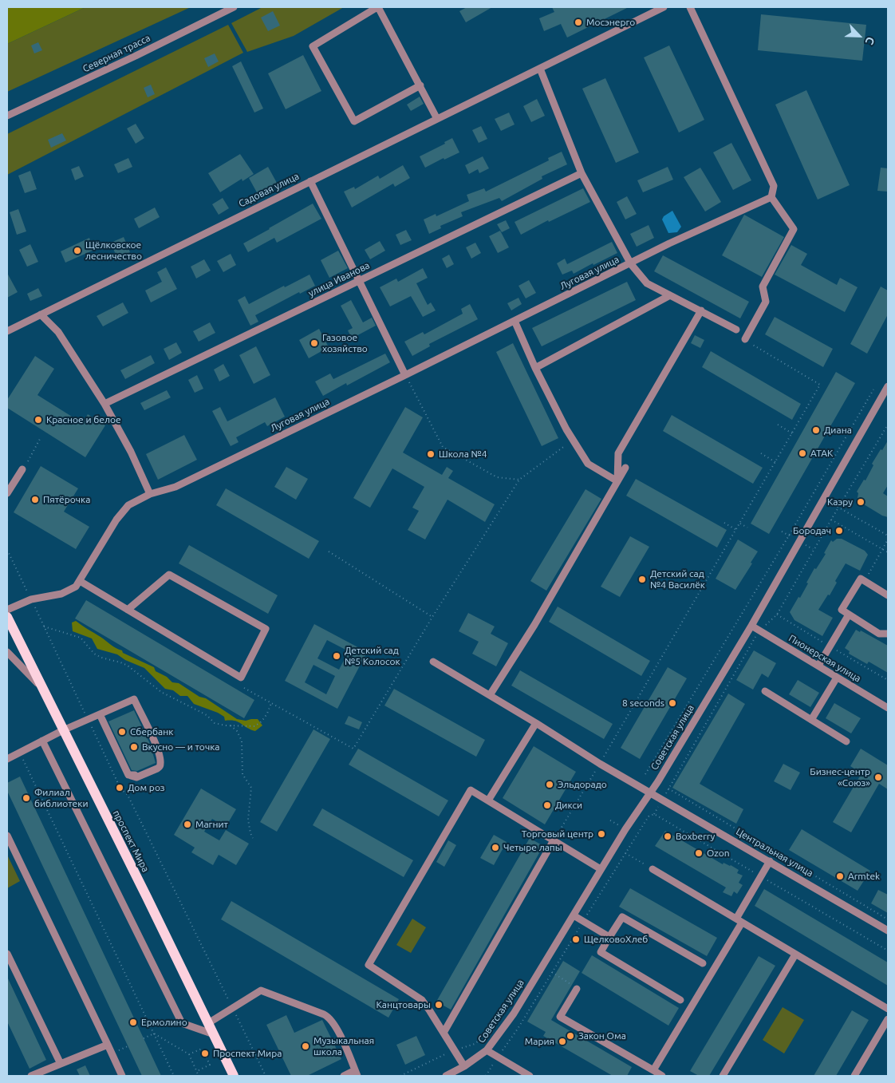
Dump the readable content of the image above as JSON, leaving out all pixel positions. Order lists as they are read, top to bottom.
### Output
{
  "streets": {
    "main road": ["проспект Мира"],
    "street": [
      "Северная трасса",
      "Садовая улица",
      "Луговая улица",
      "улица Иванова",
      "Пионерская улица",
      "Советская улица",
      "Центральная улица"
    ]
  },
  "crossings": [
    ["Пионерская улица", "Советская улица"],
    ["Советская улица", "Центральная улица"]
  ],
  "places": [
    "Мосэнерго",
    "Щёлковское лесничество",
    "Газовое хозяйство",
    "Красное и белое",
    "Диана",
    "АТАК",
    "Школа №4",
    "Пятёрочка",
    "Каэру",
    "Бородач",
    "Детский сад №4 Василёк",
    "Детский сад №5 Колосок",
    "8 seconds",
    "Сбербанк",
    "Вкусно — и точка",
    "Бизнес-центр «Союз»",
    "Эльдорадо",
    "Дом роз",
    "Филиал библиотеки",
    "Дикси",
    "Магнит",
    "Торговый центр",
    "Boxberry",
    "Четыре лапы",
    "Ozon",
    "Armtek",
    "ЩелковоХлеб",
    "Канцтовары",
    "Ермолино",
    "Закон Ома",
    "Мария",
    "Музыкальная школа",
    "Проспект Мира"
  ],
  "north": "bottom right"
}
